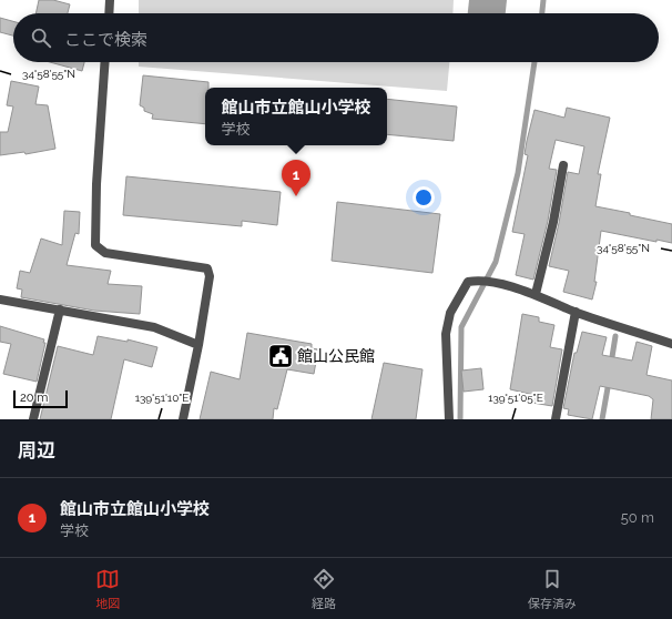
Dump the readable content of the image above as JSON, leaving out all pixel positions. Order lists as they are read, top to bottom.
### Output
{
  "places": {
    "public building": ["館山公民館"]
  },
  "scale_bar": "20 m",
  "page": {
    "search": "ここで検索",
    "popup": ["館山市立館山小学校", "学校"],
    "pins": "1",
    "scale": "20 m",
    "heading": "周辺",
    "list": [
      {
        "mark": "1",
        "name": "館山市立館山小学校",
        "note": "学校",
        "value": "50 m"
      }
    ],
    "nav": ["地図", "経路", "保存済み"]
  },
  "coordinates": ["34°58'55\"N", "139°51'10\"E", "139°51'05\"E"]
}
